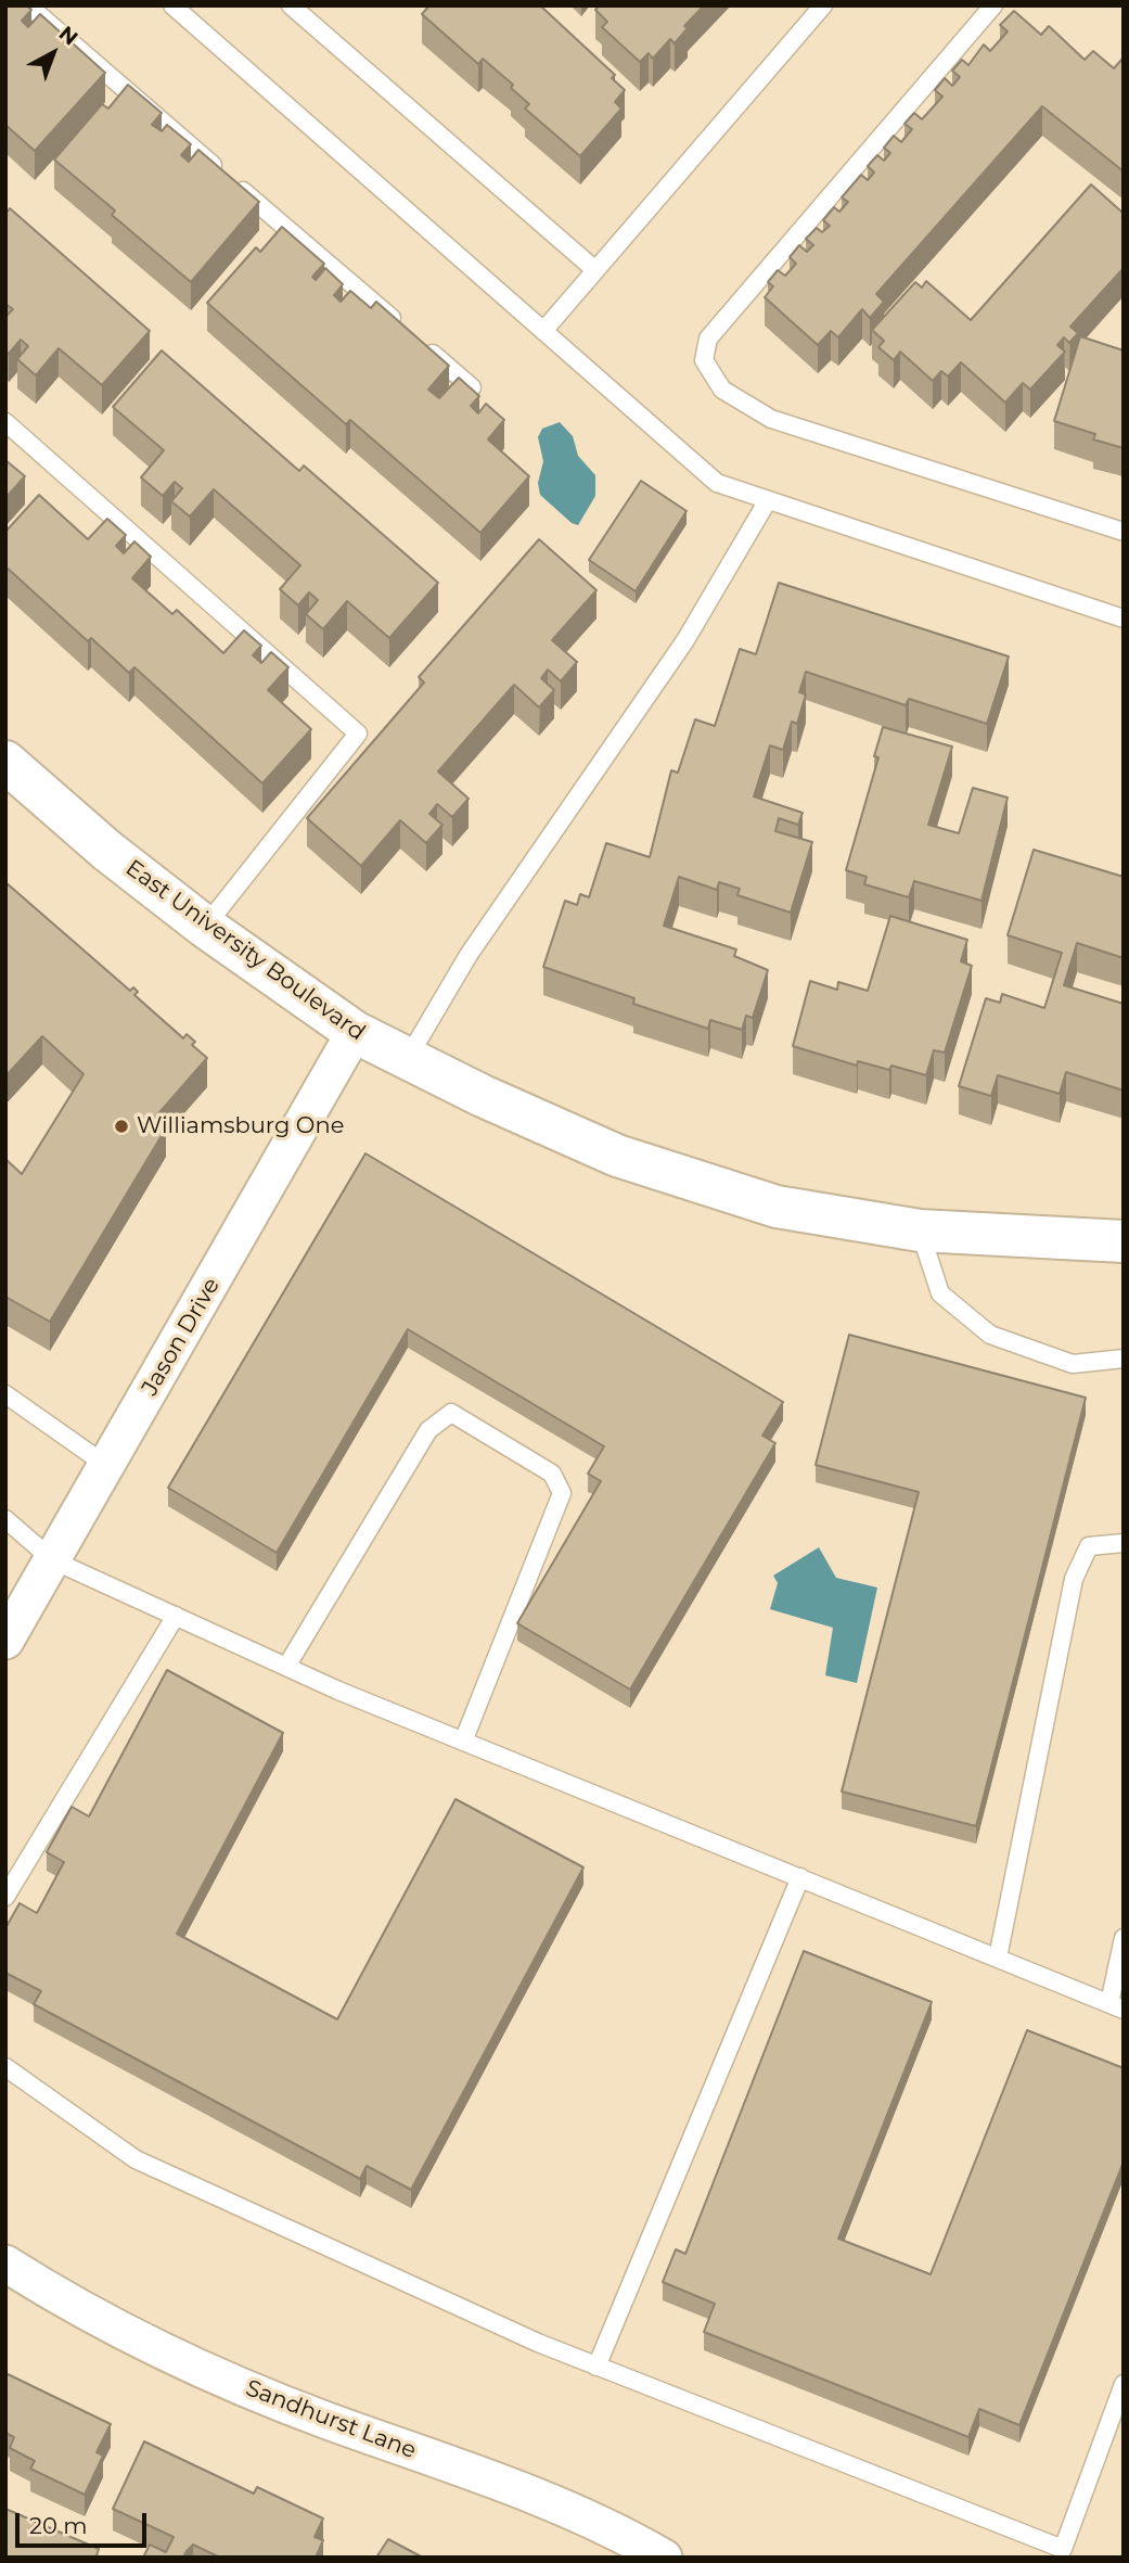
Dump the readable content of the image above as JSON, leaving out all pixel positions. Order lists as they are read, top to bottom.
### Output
{
  "streets": {
    "street": ["East University Boulevard", "Jason Drive", "Sandhurst Lane"]
  },
  "crossings": [
    ["East University Boulevard", "Jason Drive"]
  ],
  "places": ["Williamsburg One"],
  "scale_bar": "20 m",
  "north": "top right"
}
